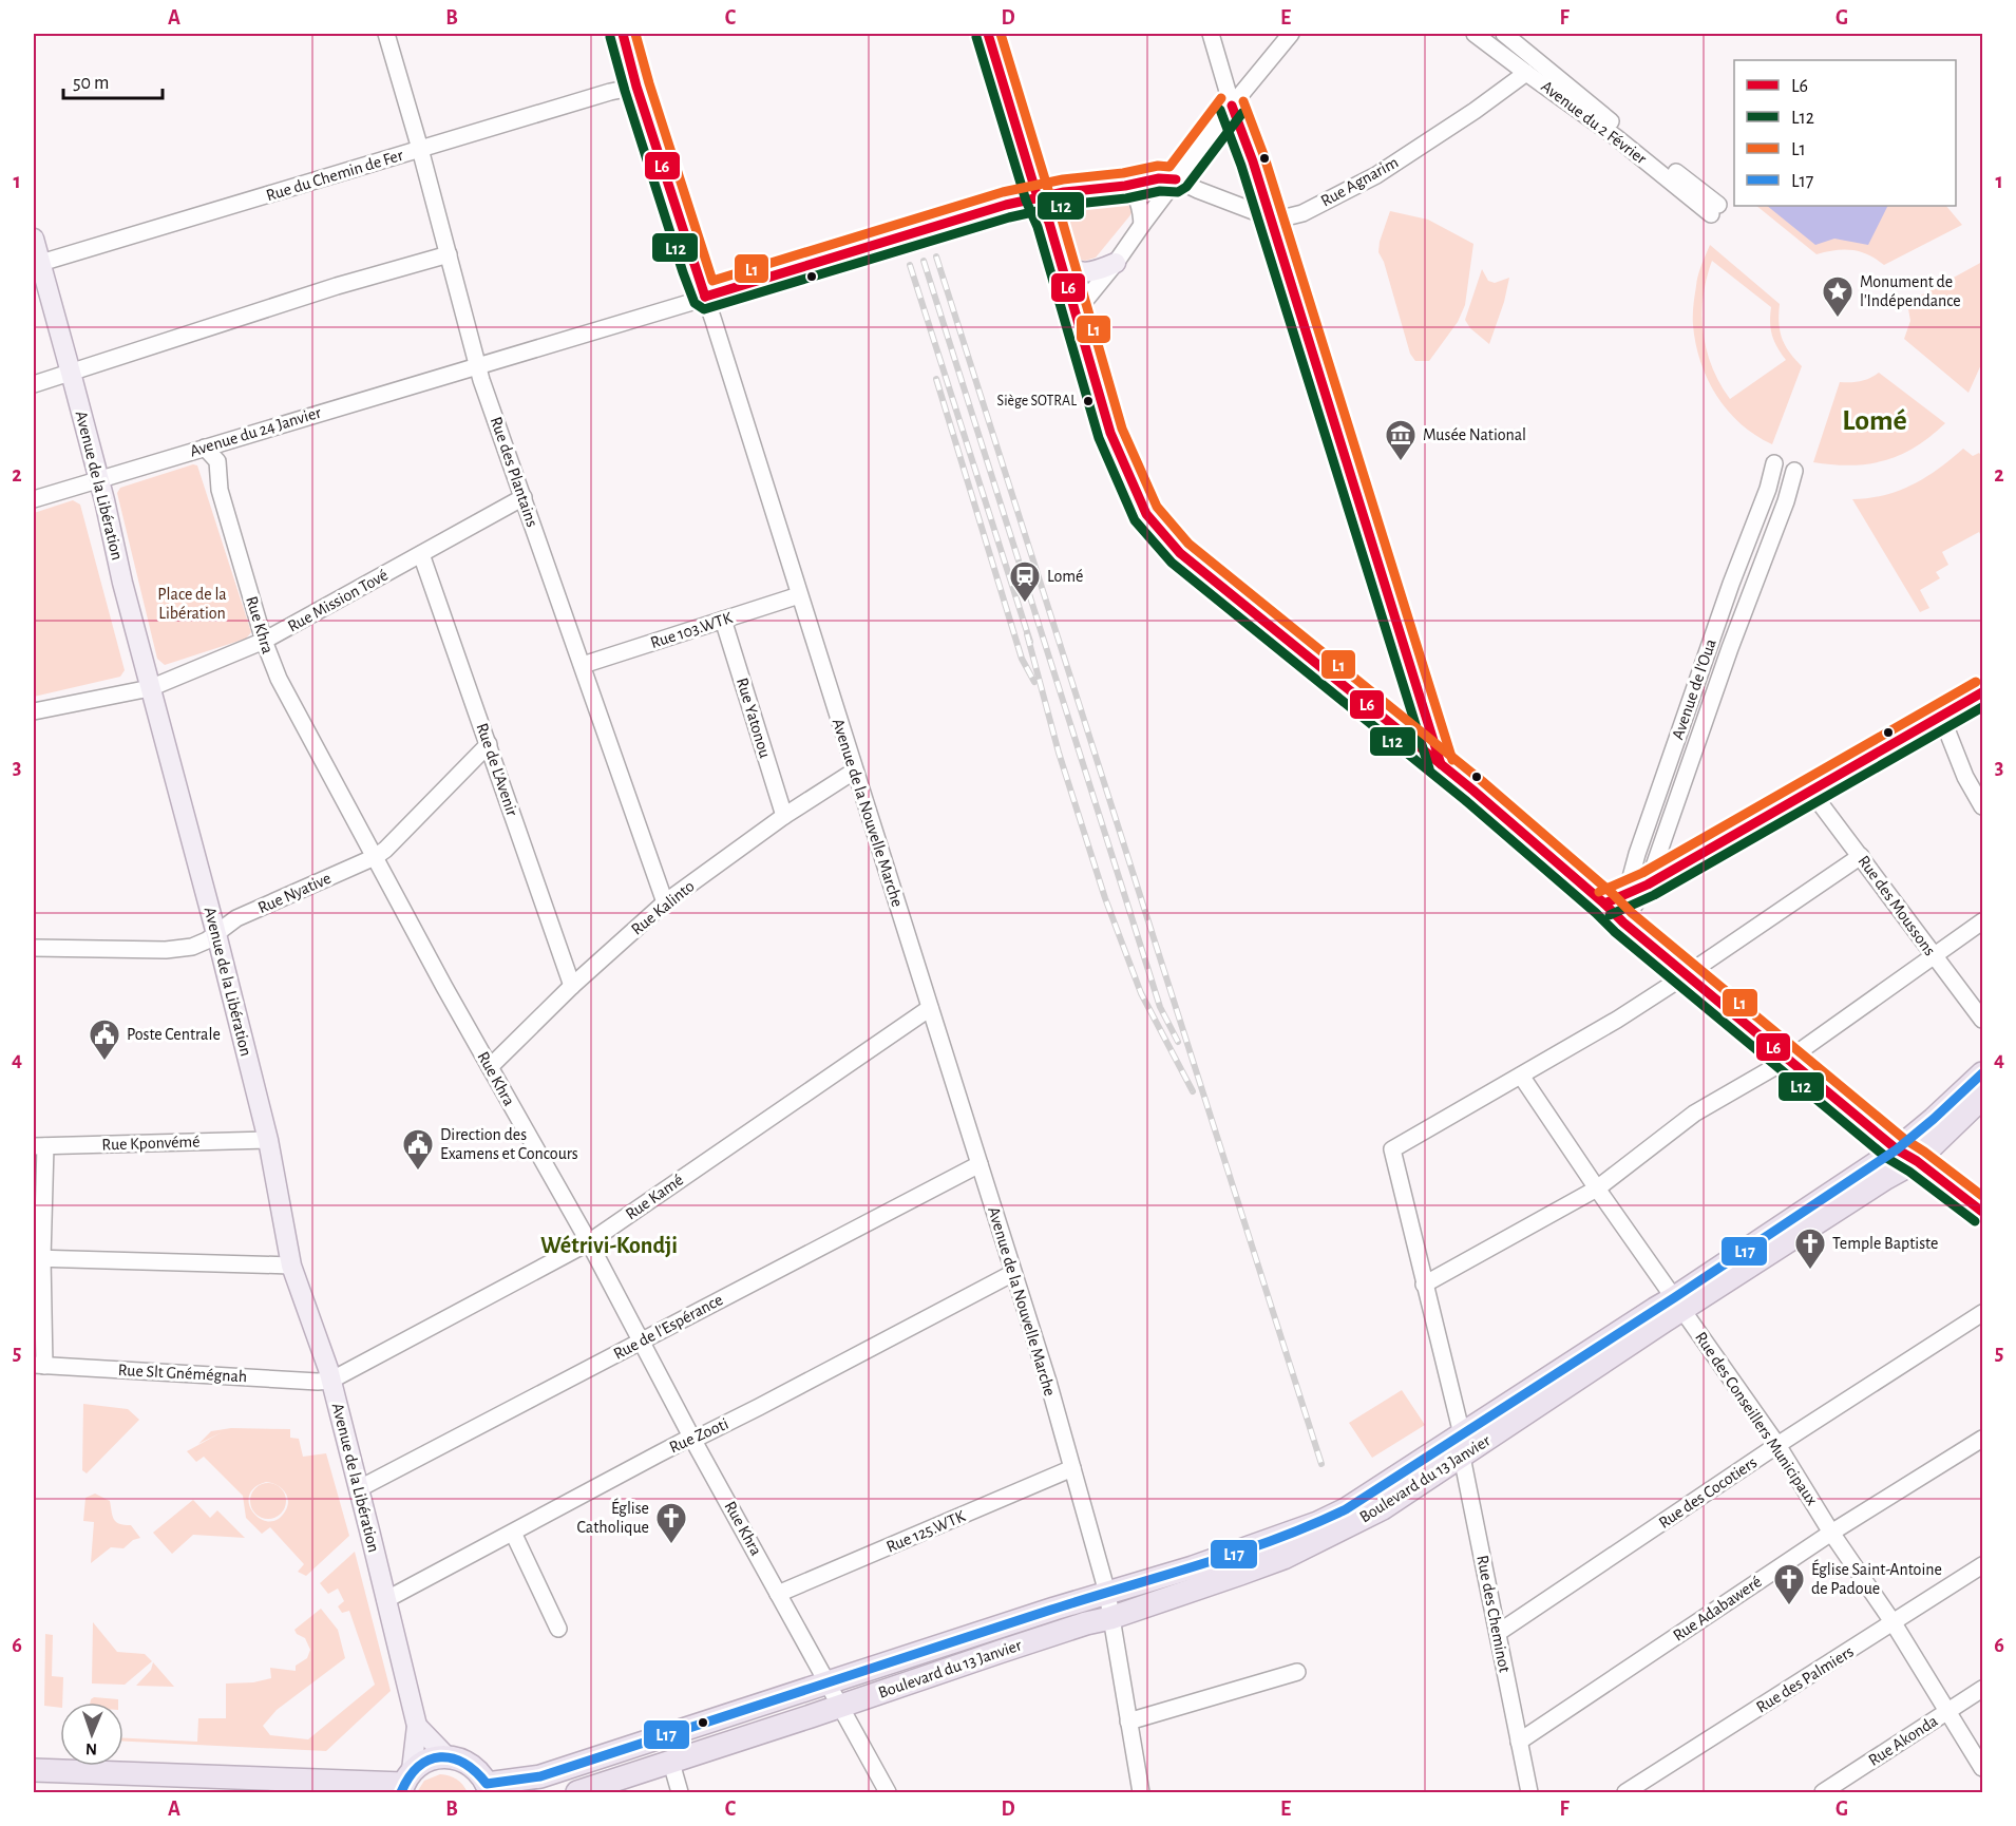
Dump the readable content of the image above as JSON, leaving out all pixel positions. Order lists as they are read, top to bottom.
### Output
{
  "streets": {
    "highway": ["Boulevard du 13 Janvier"],
    "main road": ["Avenue de la Libération"],
    "street": [
      "Avenue du 2 Février",
      "Rue du Chemin de Fer",
      "Rue Agnarim",
      "Avenue du 24 Janvier",
      "Rue des Plantains",
      "Rue Mission Tové",
      "Rue Khra",
      "Rue 103.WTK",
      "Avenue de l'Oua",
      "Rue Yatonou",
      "Rue de L'Avenir",
      "Avenue de la Nouvelle Marche",
      "Rue Nyative",
      "Rue des Moussons",
      "Rue Kalinto",
      "Rue Kponvémé",
      "Rue Kamé",
      "Rue de l'Espérance",
      "Rue Slt Gnémégnah",
      "Rue des Conseillers Municipaux",
      "Rue Zooti",
      "Rue des Cocotiers",
      "Rue 125.WTK",
      "Rue Adabaweré",
      "Rue des Cheminot",
      "Rue des Palmiers",
      "Rue Akonda"
    ]
  },
  "crossings": [
    ["Avenue du 2 Février", "Rue Agnarim"],
    ["Rue du Chemin de Fer", "Rue des Plantains"],
    ["Rue du Chemin de Fer", "Avenue de la Libération"],
    ["Rue du Chemin de Fer", "Avenue de la Nouvelle Marche"],
    ["Avenue du 24 Janvier", "Rue des Plantains"],
    ["Avenue du 24 Janvier", "Avenue de la Libération"],
    ["Avenue du 24 Janvier", "Rue Khra"],
    ["Avenue du 24 Janvier", "Avenue de la Nouvelle Marche"],
    ["Rue des Plantains", "Rue Mission Tové"],
    ["Rue des Plantains", "Rue 103.WTK"],
    ["Rue des Plantains", "Rue Kalinto"],
    ["Avenue de la Libération", "Rue Mission Tové"],
    ["Avenue de la Libération", "Rue Nyative"],
    ["Avenue de la Libération", "Rue Kponvémé"],
    ["Avenue de la Libération", "Rue Kamé"],
    ["Avenue de la Libération", "Rue de l'Espérance"],
    ["Avenue de la Libération", "Rue Slt Gnémégnah"],
    ["Avenue de la Libération", "Rue Zooti"],
    ["Rue Mission Tové", "Rue Khra"],
    ["Rue Mission Tové", "Rue de L'Avenir"],
    ["Rue Khra", "Rue Nyative"],
    ["Rue Khra", "Rue Kalinto"],
    ["Rue Khra", "Rue Kamé"],
    ["Rue Khra", "Rue de l'Espérance"],
    ["Rue Khra", "Rue Zooti"],
    ["Rue Khra", "Boulevard du 13 Janvier"],
    ["Rue Khra", "Rue 125.WTK"],
    ["Rue 103.WTK", "Rue Yatonou"],
    ["Rue 103.WTK", "Avenue de la Nouvelle Marche"],
    ["Rue Yatonou", "Rue Kalinto"],
    ["Rue de L'Avenir", "Rue Nyative"],
    ["Rue de L'Avenir", "Rue Kalinto"],
    ["Avenue de la Nouvelle Marche", "Rue Kalinto"],
    ["Avenue de la Nouvelle Marche", "Rue Kamé"],
    ["Avenue de la Nouvelle Marche", "Rue de l'Espérance"],
    ["Avenue de la Nouvelle Marche", "Rue Zooti"],
    ["Avenue de la Nouvelle Marche", "Boulevard du 13 Janvier"],
    ["Avenue de la Nouvelle Marche", "Rue 125.WTK"],
    ["Rue Kamé", "Rue Slt Gnémégnah"],
    ["Rue des Conseillers Municipaux", "Boulevard du 13 Janvier"],
    ["Rue des Conseillers Municipaux", "Rue des Cocotiers"],
    ["Rue des Conseillers Municipaux", "Rue Adabaweré"],
    ["Rue des Conseillers Municipaux", "Rue des Cheminot"],
    ["Rue des Conseillers Municipaux", "Rue des Palmiers"],
    ["Rue des Conseillers Municipaux", "Rue Akonda"],
    ["Boulevard du 13 Janvier", "Rue des Cheminot"],
    ["Rue des Cocotiers", "Rue des Cheminot"],
    ["Rue Adabaweré", "Rue des Cheminot"]
  ],
  "districts": ["Lomé", "Wétrivi-Kondji"],
  "parks": ["Place de la Libération"],
  "places": {
    "place": ["Monument de l'Indépendance"],
    "other": ["Siège SOTRAL"],
    "museum": ["Musée National"],
    "station": ["Lomé"],
    "public building": ["Poste Centrale", "Direction des Examens et Concours"],
    "church": ["Temple Baptiste", "Église Catholique", "Église Saint-Antoine de Padoue"]
  },
  "lines": [
    "transit line L6",
    "transit line L1",
    "transit line L12",
    "transit line L17"
  ],
  "legend": [
    "L6",
    "L12",
    "L1",
    "L17"
  ],
  "scale_bar": "50 m",
  "north": "bottom",
  "grid": {
    "columns": [
      "A",
      "B",
      "C",
      "D",
      "E",
      "F",
      "G"
    ],
    "rows": [
      "1",
      "2",
      "3",
      "4",
      "5",
      "6"
    ]
  }
}
